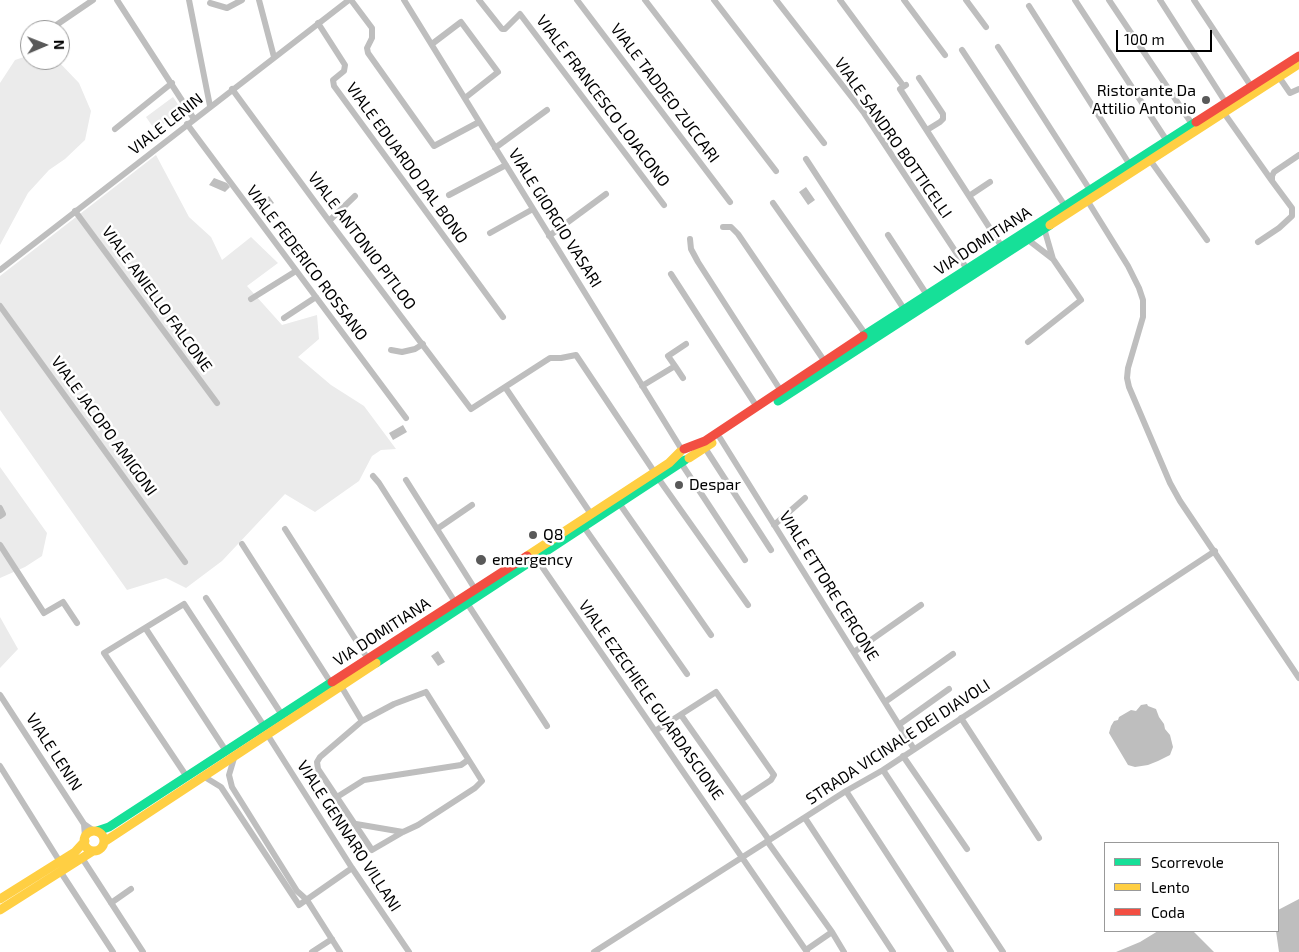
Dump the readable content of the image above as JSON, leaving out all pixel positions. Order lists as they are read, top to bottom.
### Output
{
  "streets": {
    "main road": ["VIA DOMITIANA"],
    "street": [
      "VIALE TADDEO ZUCCARI",
      "VIALE FRANCESCO LOJACONO",
      "VIALE LENIN",
      "VIALE SANDRO BOTTICELLI",
      "VIALE EDUARDO DAL BONO",
      "VIALE GIORGIO VASARI",
      "VIALE ANTONIO PITLOO",
      "VIALE FEDERICO ROSSANO",
      "VIALE ANIELLO FALCONE",
      "VIALE JACOPO AMIGONI",
      "VIALE ETTORE CERCONE",
      "VIALE EZECHIELE GUARDASCIONE",
      "STRADA VICINALE DEI DIAVOLI",
      "VIALE GENNARO VILLANI"
    ]
  },
  "crossings": [
    ["VIALE LENIN", "VIALE EDUARDO DAL BONO"],
    ["VIALE LENIN", "VIALE ANTONIO PITLOO"],
    ["VIALE LENIN", "VIA DOMITIANA"],
    ["VIALE LENIN", "VIALE FEDERICO ROSSANO"],
    ["VIALE LENIN", "VIALE ANIELLO FALCONE"],
    ["VIALE SANDRO BOTTICELLI", "VIA DOMITIANA"],
    ["VIALE GIORGIO VASARI", "VIA DOMITIANA"],
    ["VIA DOMITIANA", "VIALE ETTORE CERCONE"],
    ["VIA DOMITIANA", "VIALE EZECHIELE GUARDASCIONE"],
    ["VIA DOMITIANA", "VIALE GENNARO VILLANI"],
    ["VIALE ETTORE CERCONE", "STRADA VICINALE DEI DIAVOLI"],
    ["VIALE EZECHIELE GUARDASCIONE", "STRADA VICINALE DEI DIAVOLI"]
  ],
  "places": [
    "Ristorante Da Attilio Antonio",
    "Despar",
    "Q8",
    "emergency"
  ],
  "legend": ["Scorrevole", "Lento", "Coda"],
  "scale_bar": "100 m",
  "north": "right"
}
